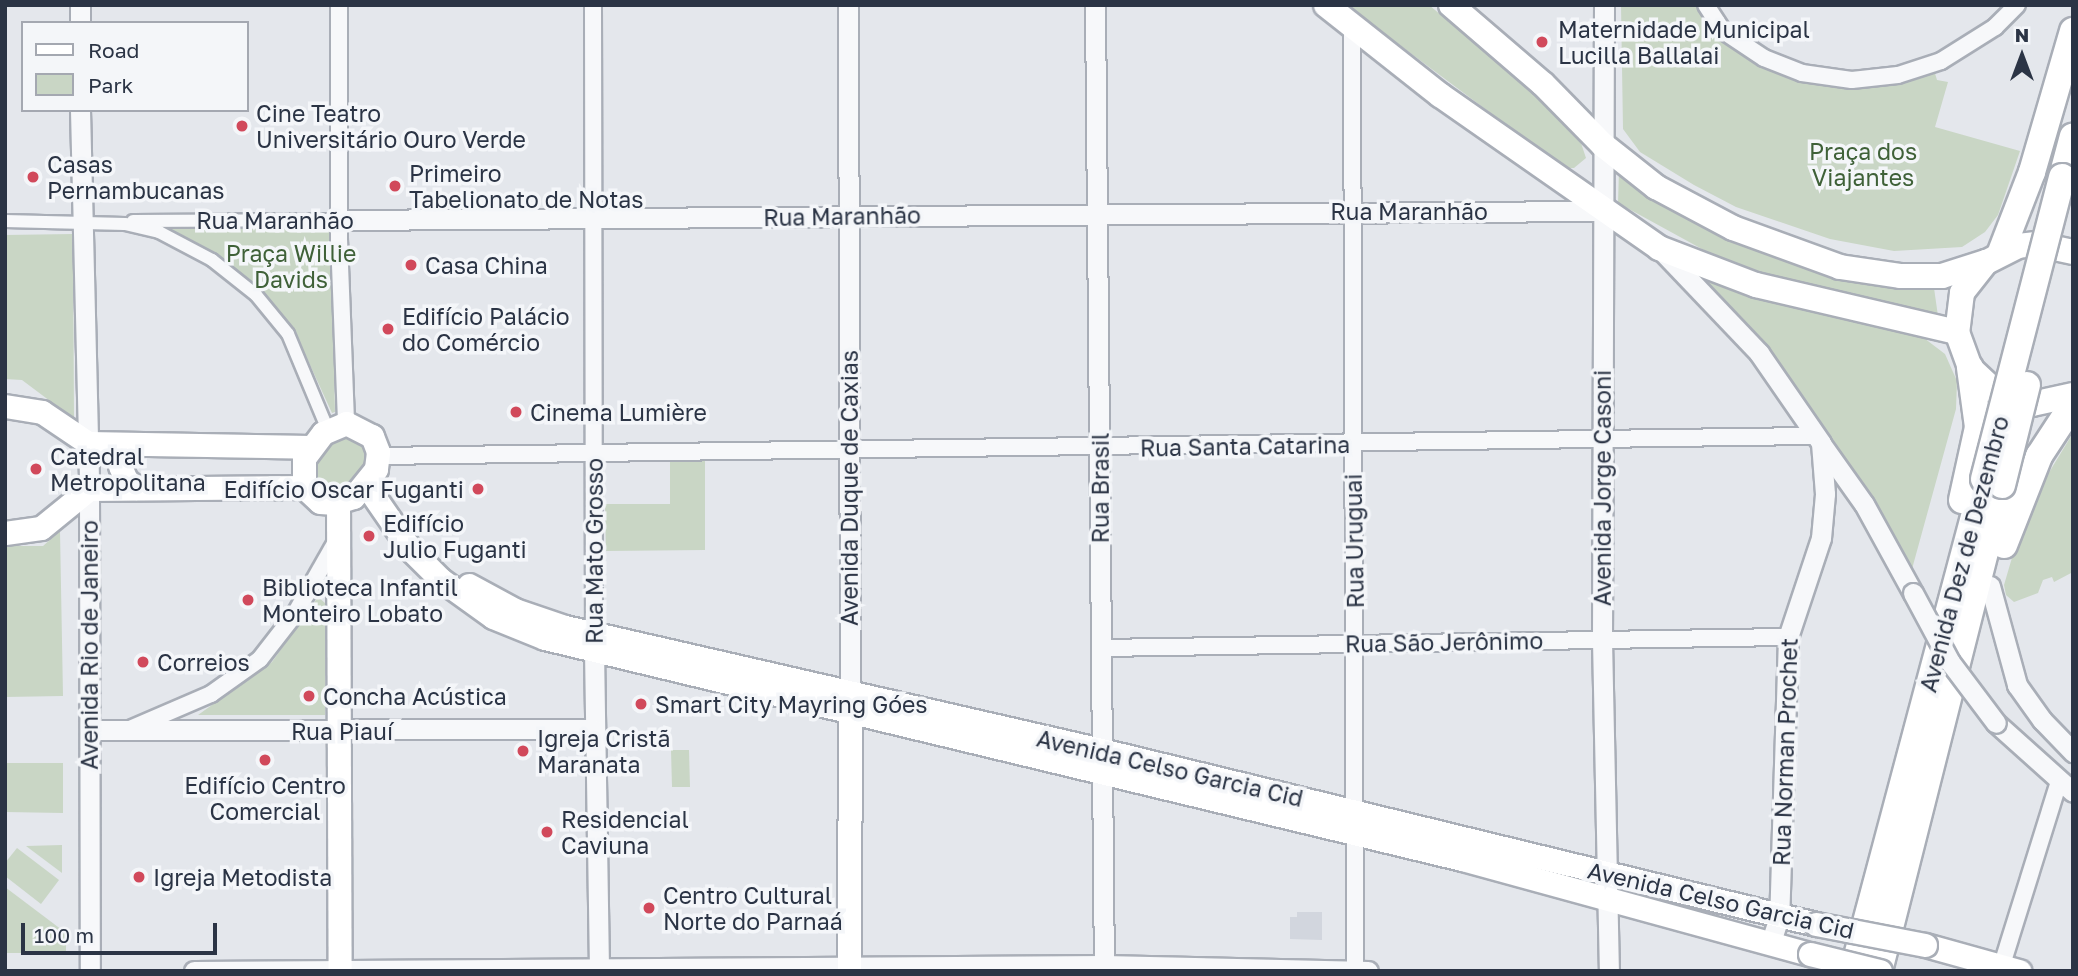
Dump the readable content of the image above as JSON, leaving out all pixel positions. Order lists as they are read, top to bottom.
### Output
{
  "streets": {
    "highway": ["Avenida Dez de Dezembro"],
    "main road": ["Avenida Duque de Caxias", "Avenida Celso Garcia Cid"],
    "street": [
      "Rua Maranhão",
      "Rua Santa Catarina",
      "Rua Brasil",
      "Avenida Jorge Casoni",
      "Rua Uruguai",
      "Rua Mato Grosso",
      "Rua São Jerônimo",
      "Avenida Rio de Janeiro",
      "Rua Piauí",
      "Rua Norman Prochet"
    ]
  },
  "crossings": [
    ["Rua Maranhão", "Avenida Duque de Caxias"],
    ["Rua Maranhão", "Rua Brasil"],
    ["Rua Maranhão", "Avenida Jorge Casoni"],
    ["Rua Maranhão", "Rua Uruguai"],
    ["Rua Maranhão", "Rua Mato Grosso"],
    ["Rua Maranhão", "Avenida Rio de Janeiro"],
    ["Rua Santa Catarina", "Avenida Duque de Caxias"],
    ["Rua Santa Catarina", "Rua Brasil"],
    ["Rua Santa Catarina", "Avenida Jorge Casoni"],
    ["Rua Santa Catarina", "Rua Uruguai"],
    ["Rua Santa Catarina", "Rua Mato Grosso"],
    ["Rua Santa Catarina", "Rua Norman Prochet"],
    ["Rua Santa Catarina", "Avenida Celso Garcia Cid"],
    ["Avenida Duque de Caxias", "Avenida Celso Garcia Cid"],
    ["Rua Brasil", "Rua São Jerônimo"],
    ["Rua Brasil", "Avenida Celso Garcia Cid"],
    ["Avenida Jorge Casoni", "Rua São Jerônimo"],
    ["Avenida Jorge Casoni", "Avenida Celso Garcia Cid"],
    ["Rua Uruguai", "Rua São Jerônimo"],
    ["Rua Uruguai", "Avenida Celso Garcia Cid"],
    ["Rua Mato Grosso", "Rua Piauí"],
    ["Rua Mato Grosso", "Avenida Celso Garcia Cid"],
    ["Avenida Dez de Dezembro", "Avenida Celso Garcia Cid"],
    ["Rua São Jerônimo", "Rua Norman Prochet"],
    ["Avenida Rio de Janeiro", "Rua Piauí"],
    ["Rua Norman Prochet", "Avenida Celso Garcia Cid"]
  ],
  "parks": ["Praça dos Viajantes", "Praça Willie Davids"],
  "places": [
    "Maternidade Municipal Lucilla Ballalai",
    "Cine Teatro Universitário Ouro Verde",
    "Casas Pernambucanas",
    "Primeiro Tabelionato de Notas",
    "Casa China",
    "Edifício Palácio do Comércio",
    "Cinema Lumière",
    "Catedral Metropolitana",
    "Edifício Oscar Fuganti",
    "Edifício Julio Fuganti",
    "Biblioteca Infantil Monteiro Lobato",
    "Correios",
    "Concha Acústica",
    "Smart City Mayring Góes",
    "Igreja Cristã Maranata",
    "Edifício Centro Comercial",
    "Residencial Caviuna",
    "Igreja Metodista",
    "Centro Cultural Norte do Parnaá"
  ],
  "legend": ["Road", "Park"],
  "scale_bar": "100 m",
  "north": "top"
}
